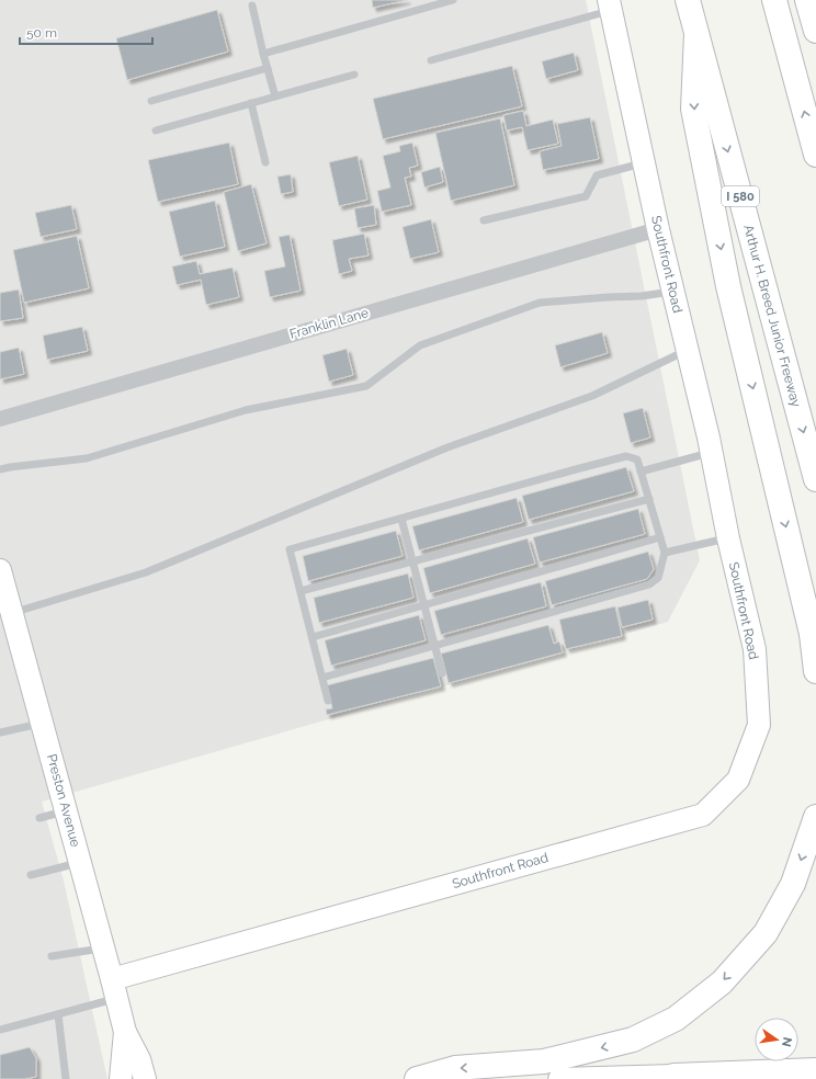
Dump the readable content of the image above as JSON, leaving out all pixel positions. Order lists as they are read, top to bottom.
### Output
{
  "streets": {
    "highway": ["I 580", "Arthur H. Breed Junior Freeway"],
    "street": ["Southfront Road", "Franklin Lane", "Preston Avenue"]
  },
  "crossings": [
    ["Southfront Road", "Franklin Lane"],
    ["Southfront Road", "Preston Avenue"]
  ],
  "scale_bar": "50 m",
  "north": "right"
}
